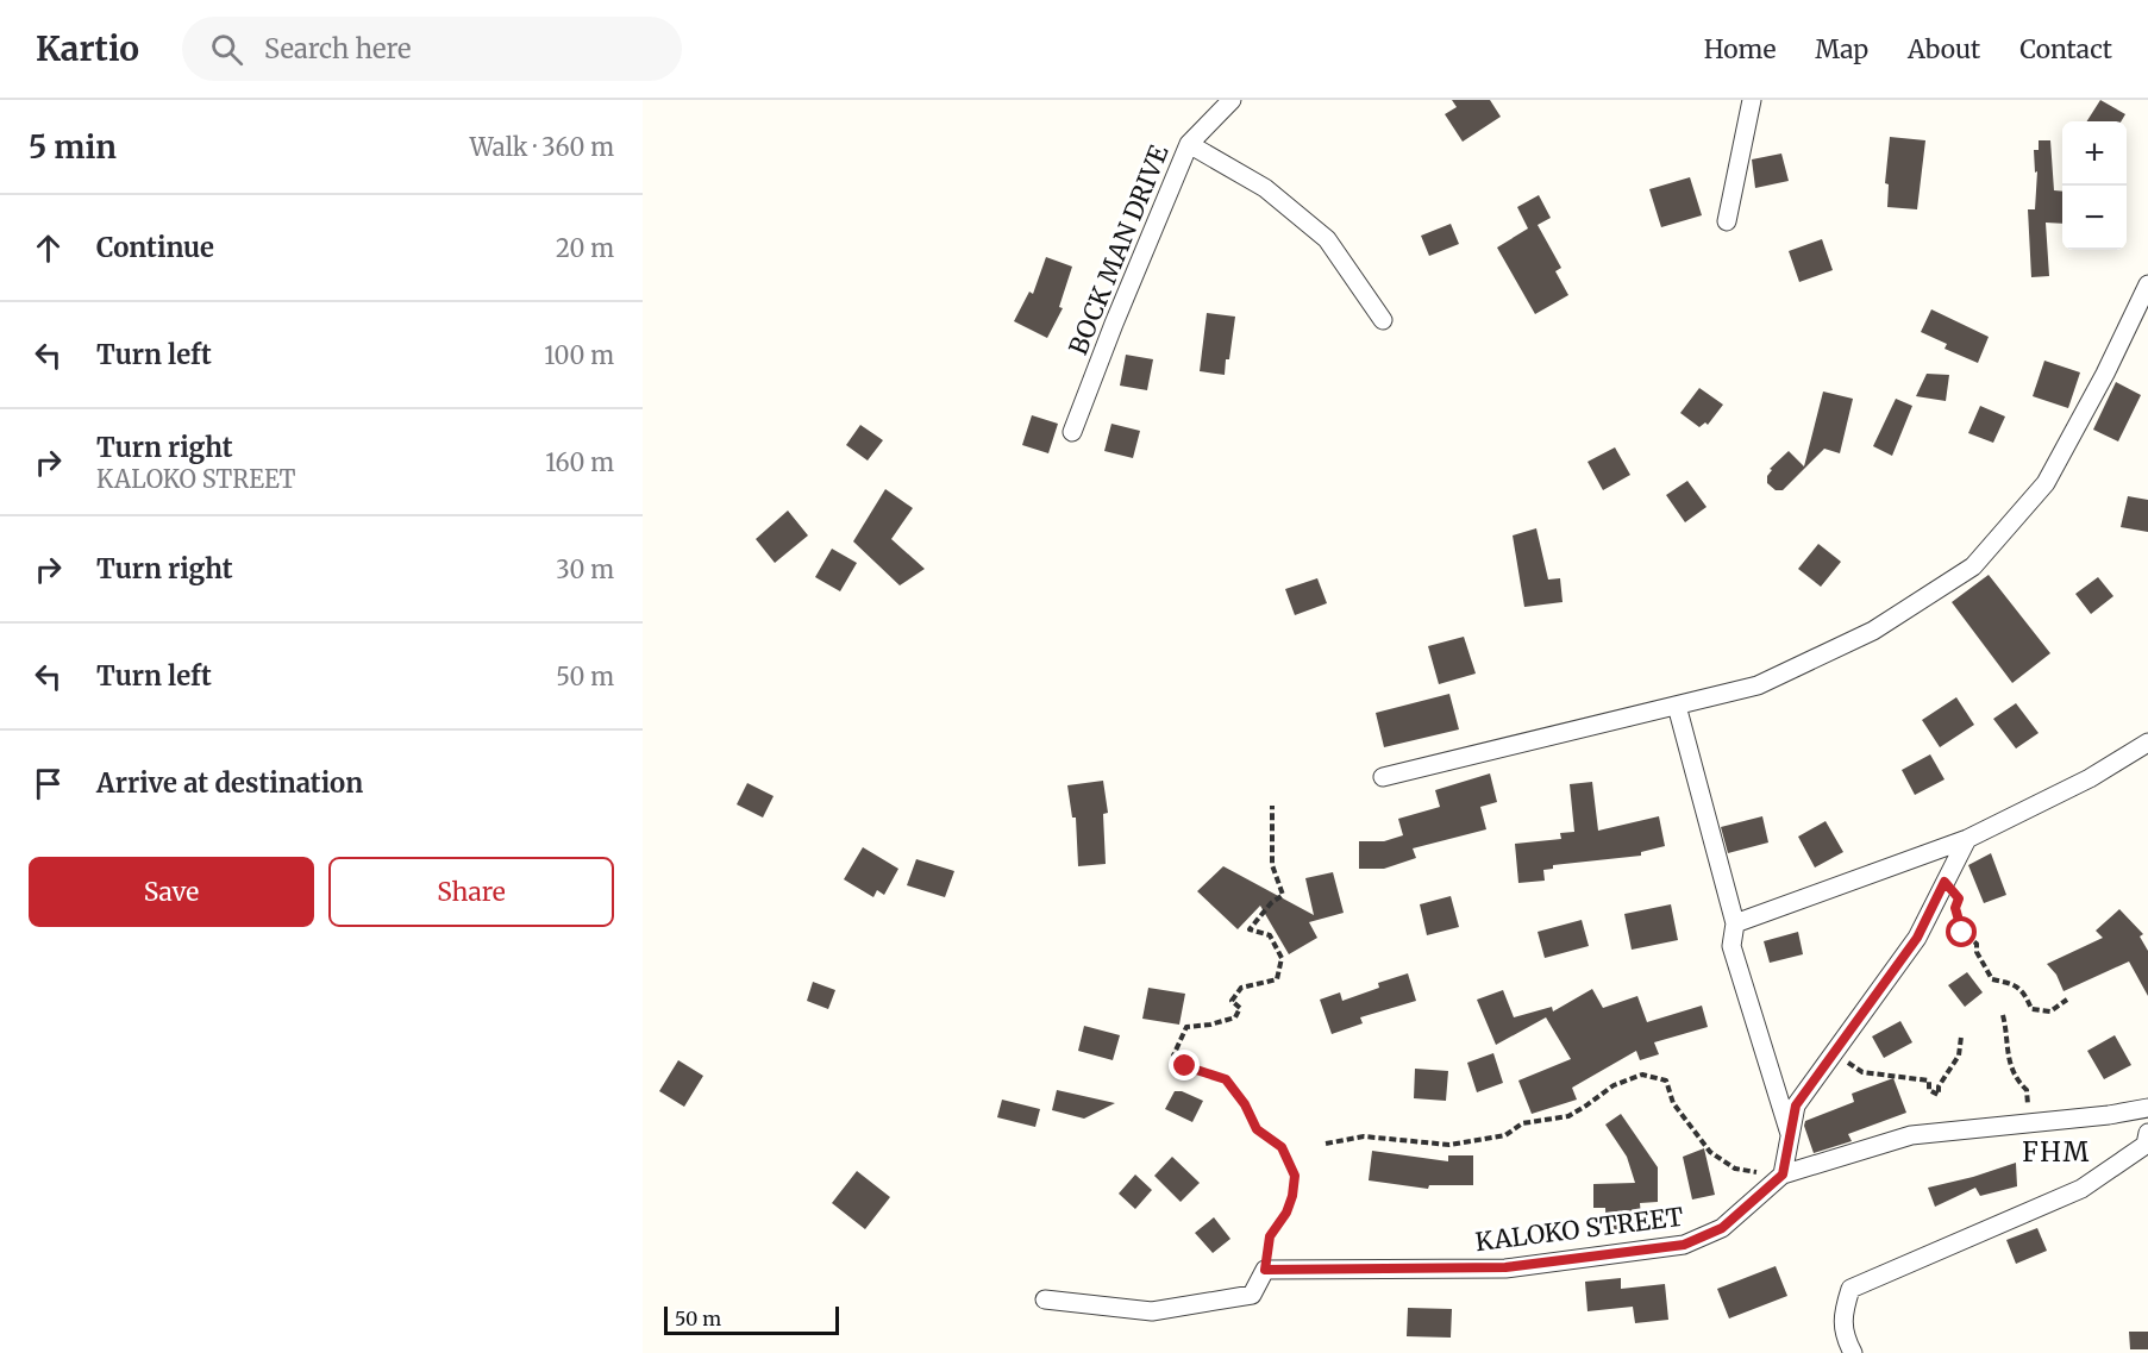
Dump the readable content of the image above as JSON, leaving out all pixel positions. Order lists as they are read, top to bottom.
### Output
{
  "streets": {
    "street": ["BOCK MAN DRIVE", "KALOKO STREET"]
  },
  "districts": ["FHM"],
  "scale_bar": "50 m",
  "page": {
    "header": "Kartio",
    "search": "Search here",
    "nav": [
      "Home",
      "Map",
      "About",
      "Contact"
    ],
    "heading": ["5 min", "Walk · 360 m"],
    "map_buttons": ["+", "−"],
    "list": [
      ["Continue", "20 m"],
      ["Turn left", "100 m"],
      ["Turn right", "KALOKO STREET", "160 m"],
      ["Turn right", "30 m"],
      ["Turn left", "50 m"],
      "Arrive at destination"
    ],
    "buttons": ["Save", "Share"],
    "scale": "50 m"
  }
}
